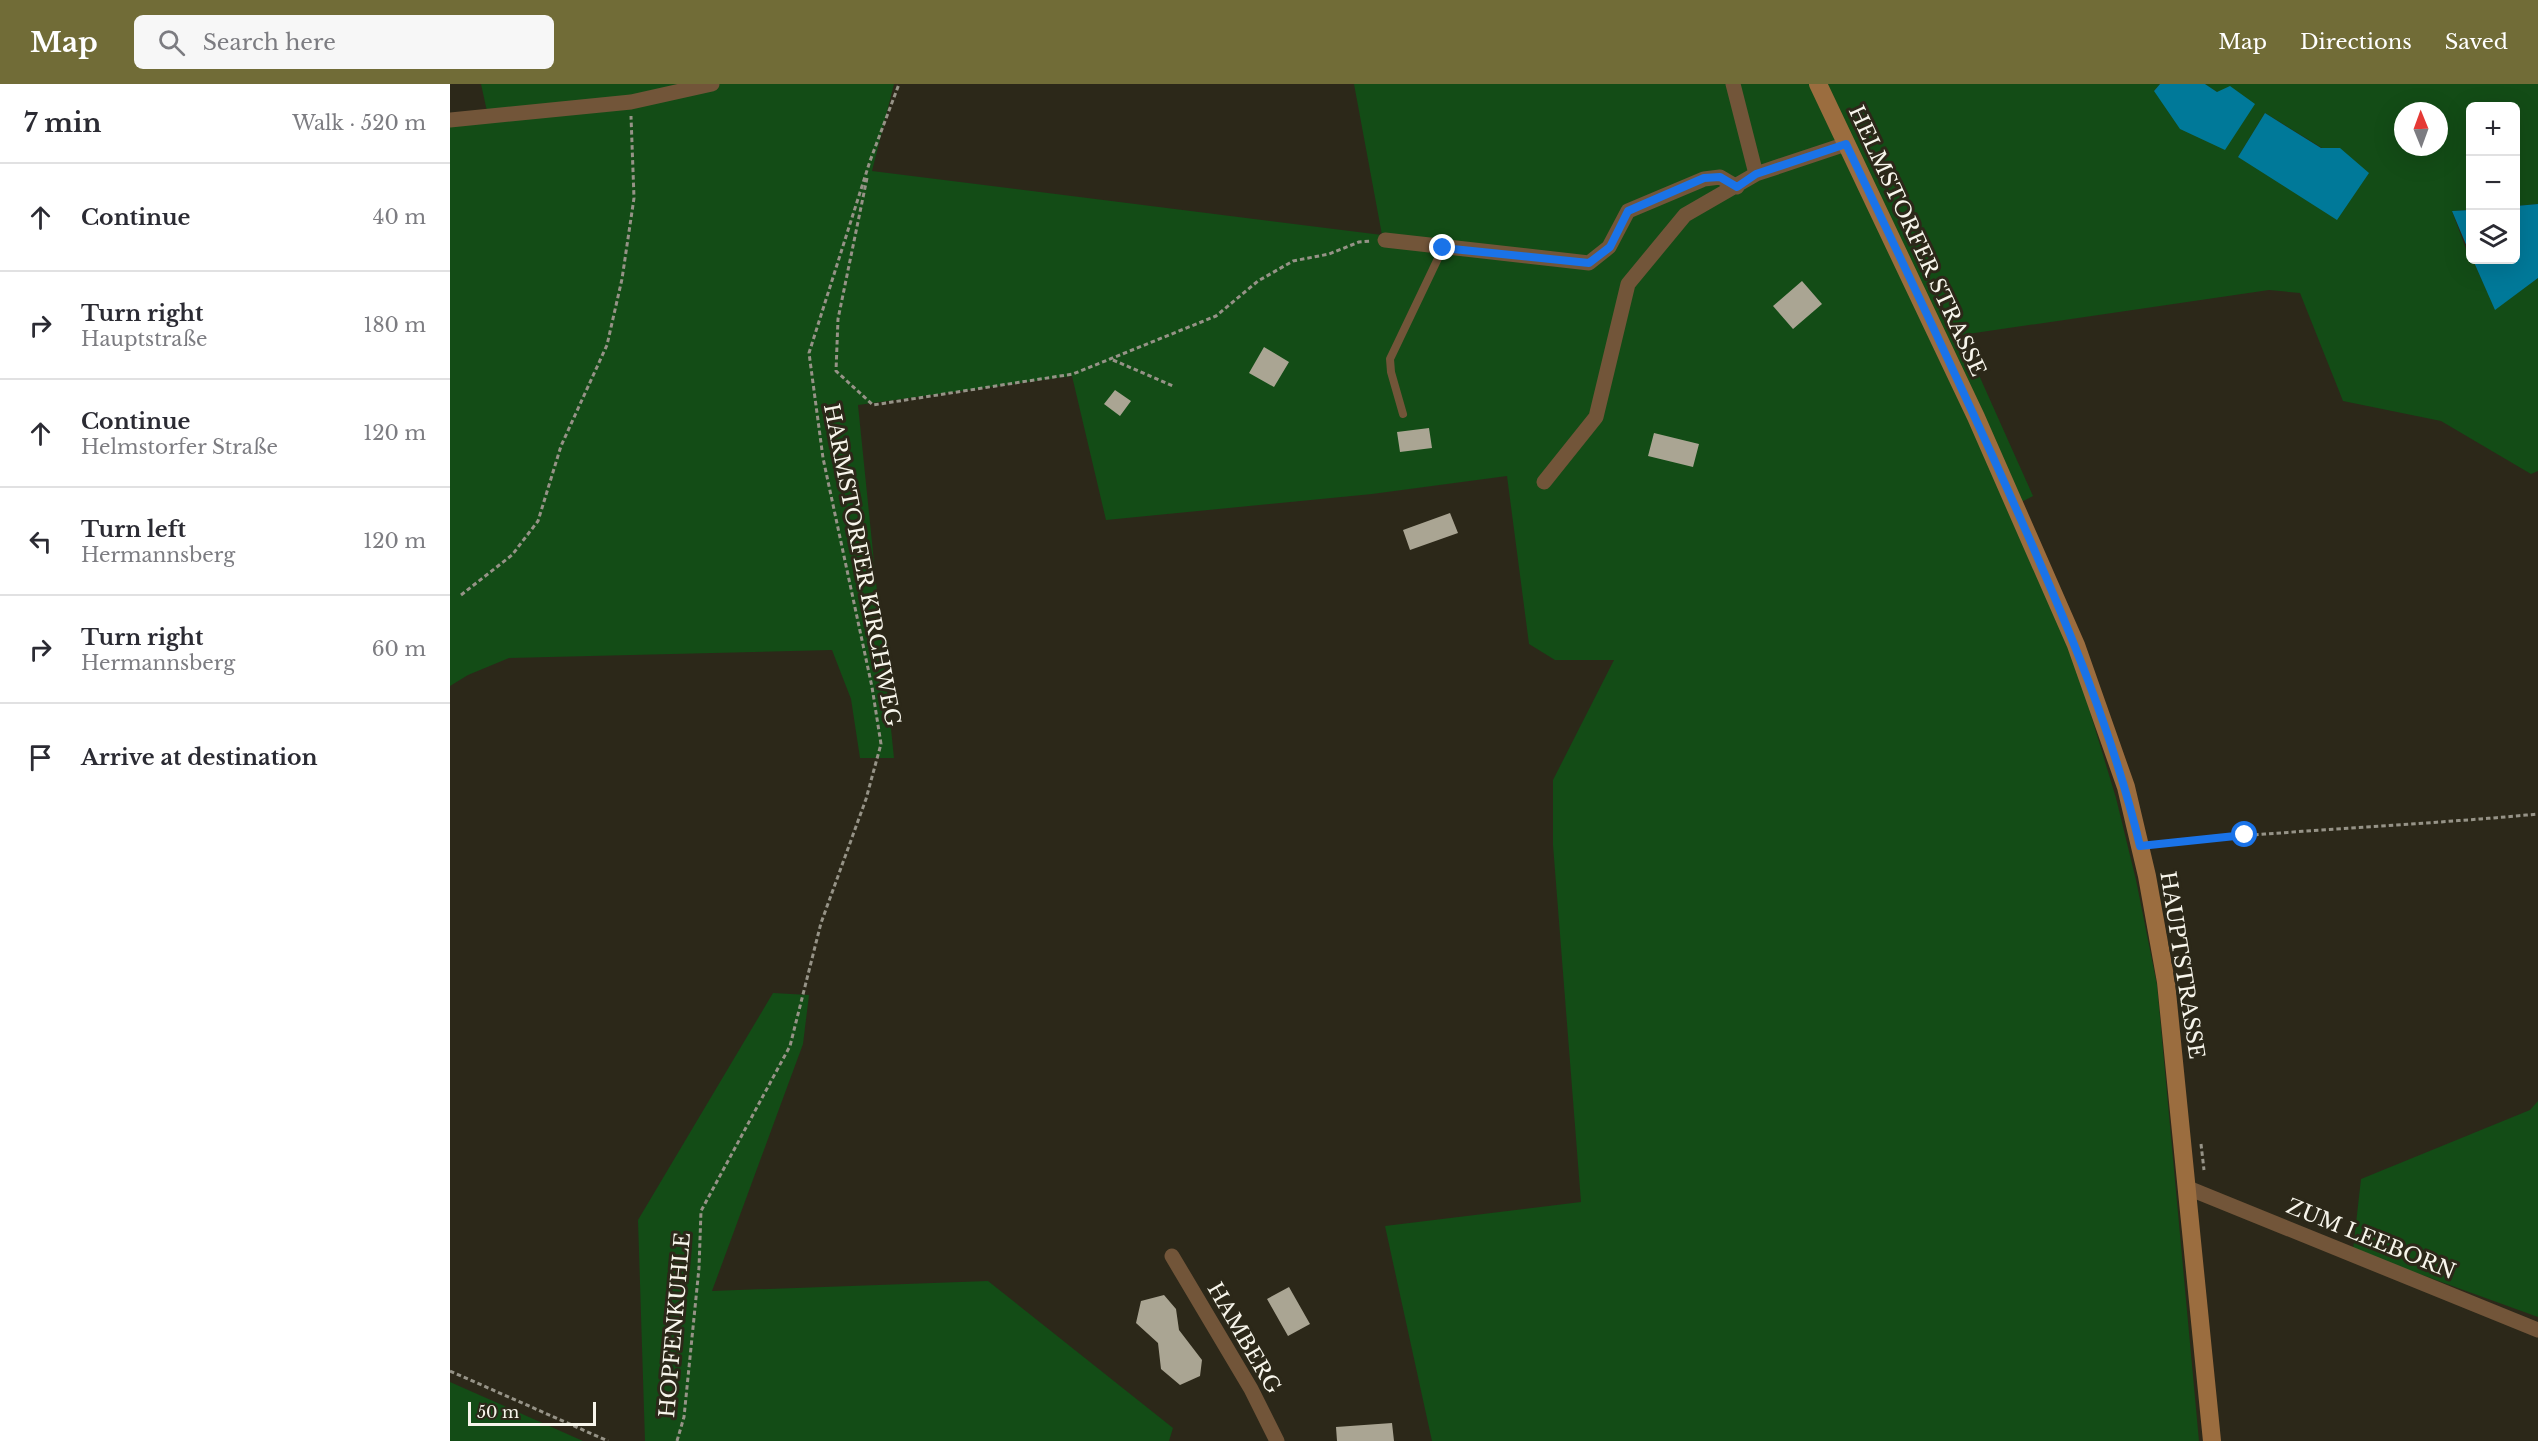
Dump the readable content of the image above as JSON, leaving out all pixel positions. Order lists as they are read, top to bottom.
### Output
{
  "streets": {
    "main road": ["HELMSTORFER STRASSE", "HAUPTSTRASSE"],
    "street": ["ZUM LEEBORN", "HAMBERG"],
    "path": ["HARMSTORFER KIRCHWEG", "HOPFENKUHLE"]
  },
  "crossings": [
    ["HELMSTORFER STRASSE", "HAUPTSTRASSE"],
    ["HARMSTORFER KIRCHWEG", "HOPFENKUHLE"],
    ["HAUPTSTRASSE", "ZUM LEEBORN"]
  ],
  "scale_bar": "50 m",
  "north": "top",
  "page": {
    "header": "Map",
    "search": "Search here",
    "nav": ["Map", "Directions", "Saved"],
    "heading": ["7 min", "Walk · 520 m"],
    "map_buttons": ["+", "−"],
    "list": [
      ["Continue", "40 m"],
      ["Turn right", "Hauptstraße", "180 m"],
      ["Continue", "Helmstorfer Straße", "120 m"],
      ["Turn left", "Hermannsberg", "120 m"],
      ["Turn right", "Hermannsberg", "60 m"],
      "Arrive at destination"
    ],
    "scale": "50 m"
  }
}
